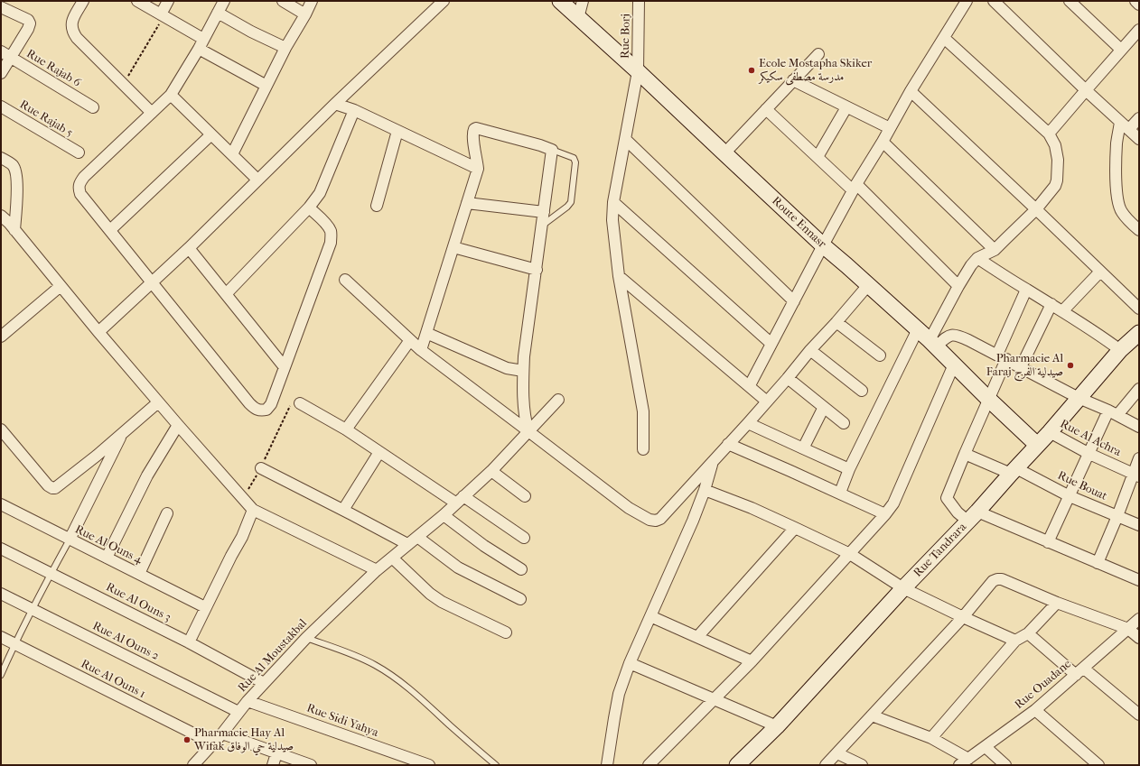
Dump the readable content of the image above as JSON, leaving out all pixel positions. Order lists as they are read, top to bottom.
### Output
{
  "streets": {
    "main road": ["Route Ennasr", "Rue Tandrara"],
    "street": [
      "Rue Borj",
      "Rue Rajab 6",
      "Rue Rajab 5",
      "Rue Al Achra",
      "Rue Bouat",
      "Rue Al Ouns 4",
      "Rue Al Ouns 3",
      "Rue Al Ouns 2",
      "Rue Al Moustakbal",
      "Rue Al Ouns 1",
      "Rue Ouadane",
      "Rue Sidi Yahya"
    ]
  },
  "crossings": [
    ["Rue Borj", "Route Ennasr"],
    ["Route Ennasr", "Rue Tandrara"],
    ["Rue Al Achra", "Rue Tandrara"],
    ["Rue Bouat", "Rue Tandrara"],
    ["Rue Al Ouns 3", "Rue Al Moustakbal"],
    ["Rue Al Ouns 2", "Rue Al Moustakbal"],
    ["Rue Al Moustakbal", "Rue Al Ouns 1"],
    ["Rue Al Moustakbal", "Rue Sidi Yahya"]
  ],
  "places": ["Ecole Mostapha Skiker مدرسة مصطفى سكيكر", "Pharmacie Al Faraj صيدلية الفرج", "Pharmacie Hay Al Wifak صيدلية حي الوفاق"]
}
